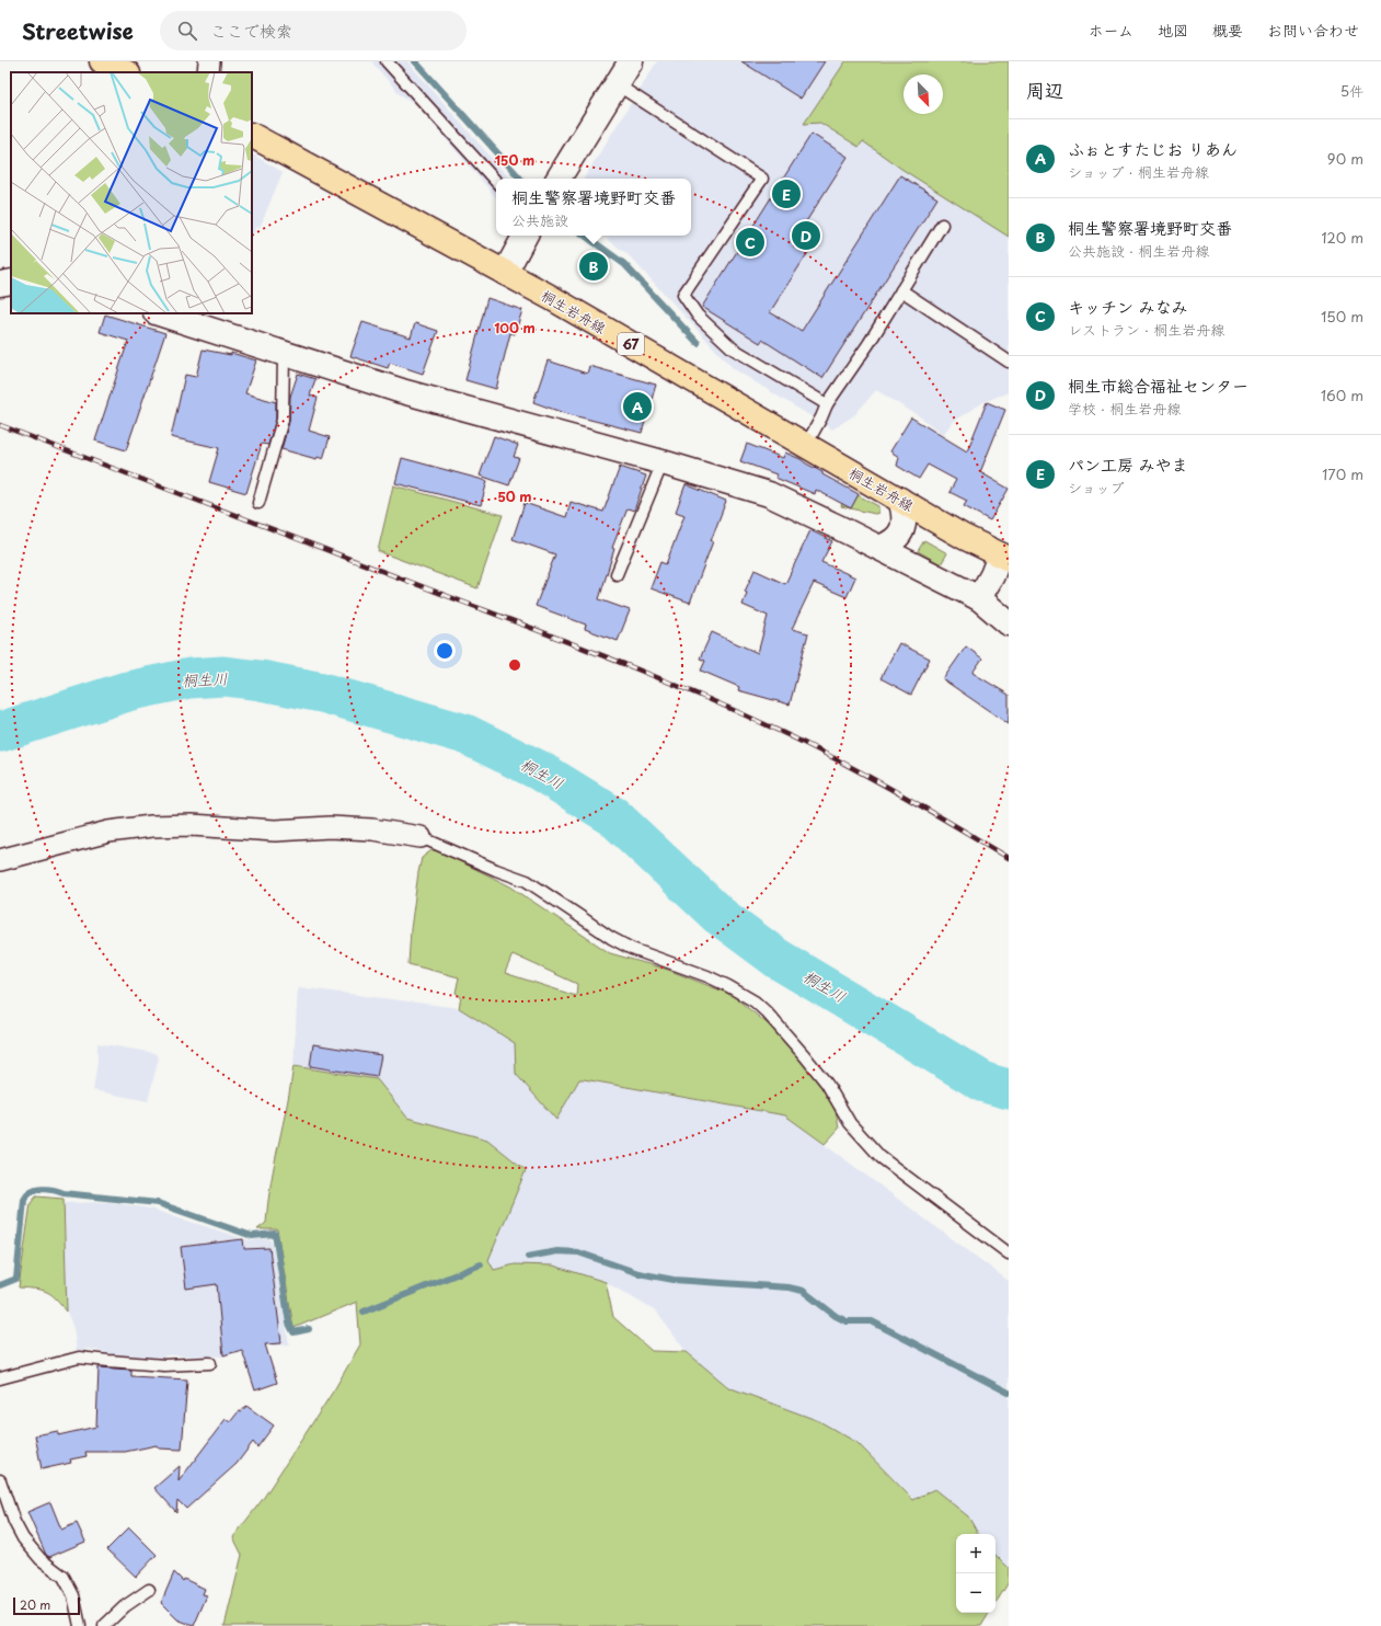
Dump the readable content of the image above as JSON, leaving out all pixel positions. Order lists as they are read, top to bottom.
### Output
{
  "streets": {
    "main road": ["桐生岩舟線", "67"]
  },
  "water": ["桐生川"],
  "scale_bar": "20 m",
  "north": "bottom right",
  "page": {
    "header": "Streetwise",
    "search": "ここで検索",
    "nav": [
      "ホーム",
      "地図",
      "概要",
      "お問い合わせ"
    ],
    "heading": ["周辺", "5件"],
    "list": [
      {
        "mark": "A",
        "name": "ふぉとすたじお りあん",
        "note": "ショップ · 桐生岩舟線",
        "value": "90 m"
      },
      {
        "mark": "B",
        "name": "桐生警察署境野町交番",
        "note": "公共施設 · 桐生岩舟線",
        "value": "120 m"
      },
      {
        "mark": "C",
        "name": "キッチン みなみ",
        "note": "レストラン · 桐生岩舟線",
        "value": "150 m"
      },
      {
        "mark": "D",
        "name": "桐生市総合福祉センター",
        "note": "学校 · 桐生岩舟線",
        "value": "160 m"
      },
      {
        "mark": "E",
        "name": "パン工房 みやま",
        "note": "ショップ",
        "value": "170 m"
      }
    ],
    "pins": [
      "E",
      "D",
      "C",
      "B",
      "A"
    ],
    "popup": ["桐生警察署境野町交番", "公共施設"],
    "map_buttons": ["+", "−"],
    "scale": "20 m"
  },
  "rings": ["150 m", "100 m", "50 m"]
}
